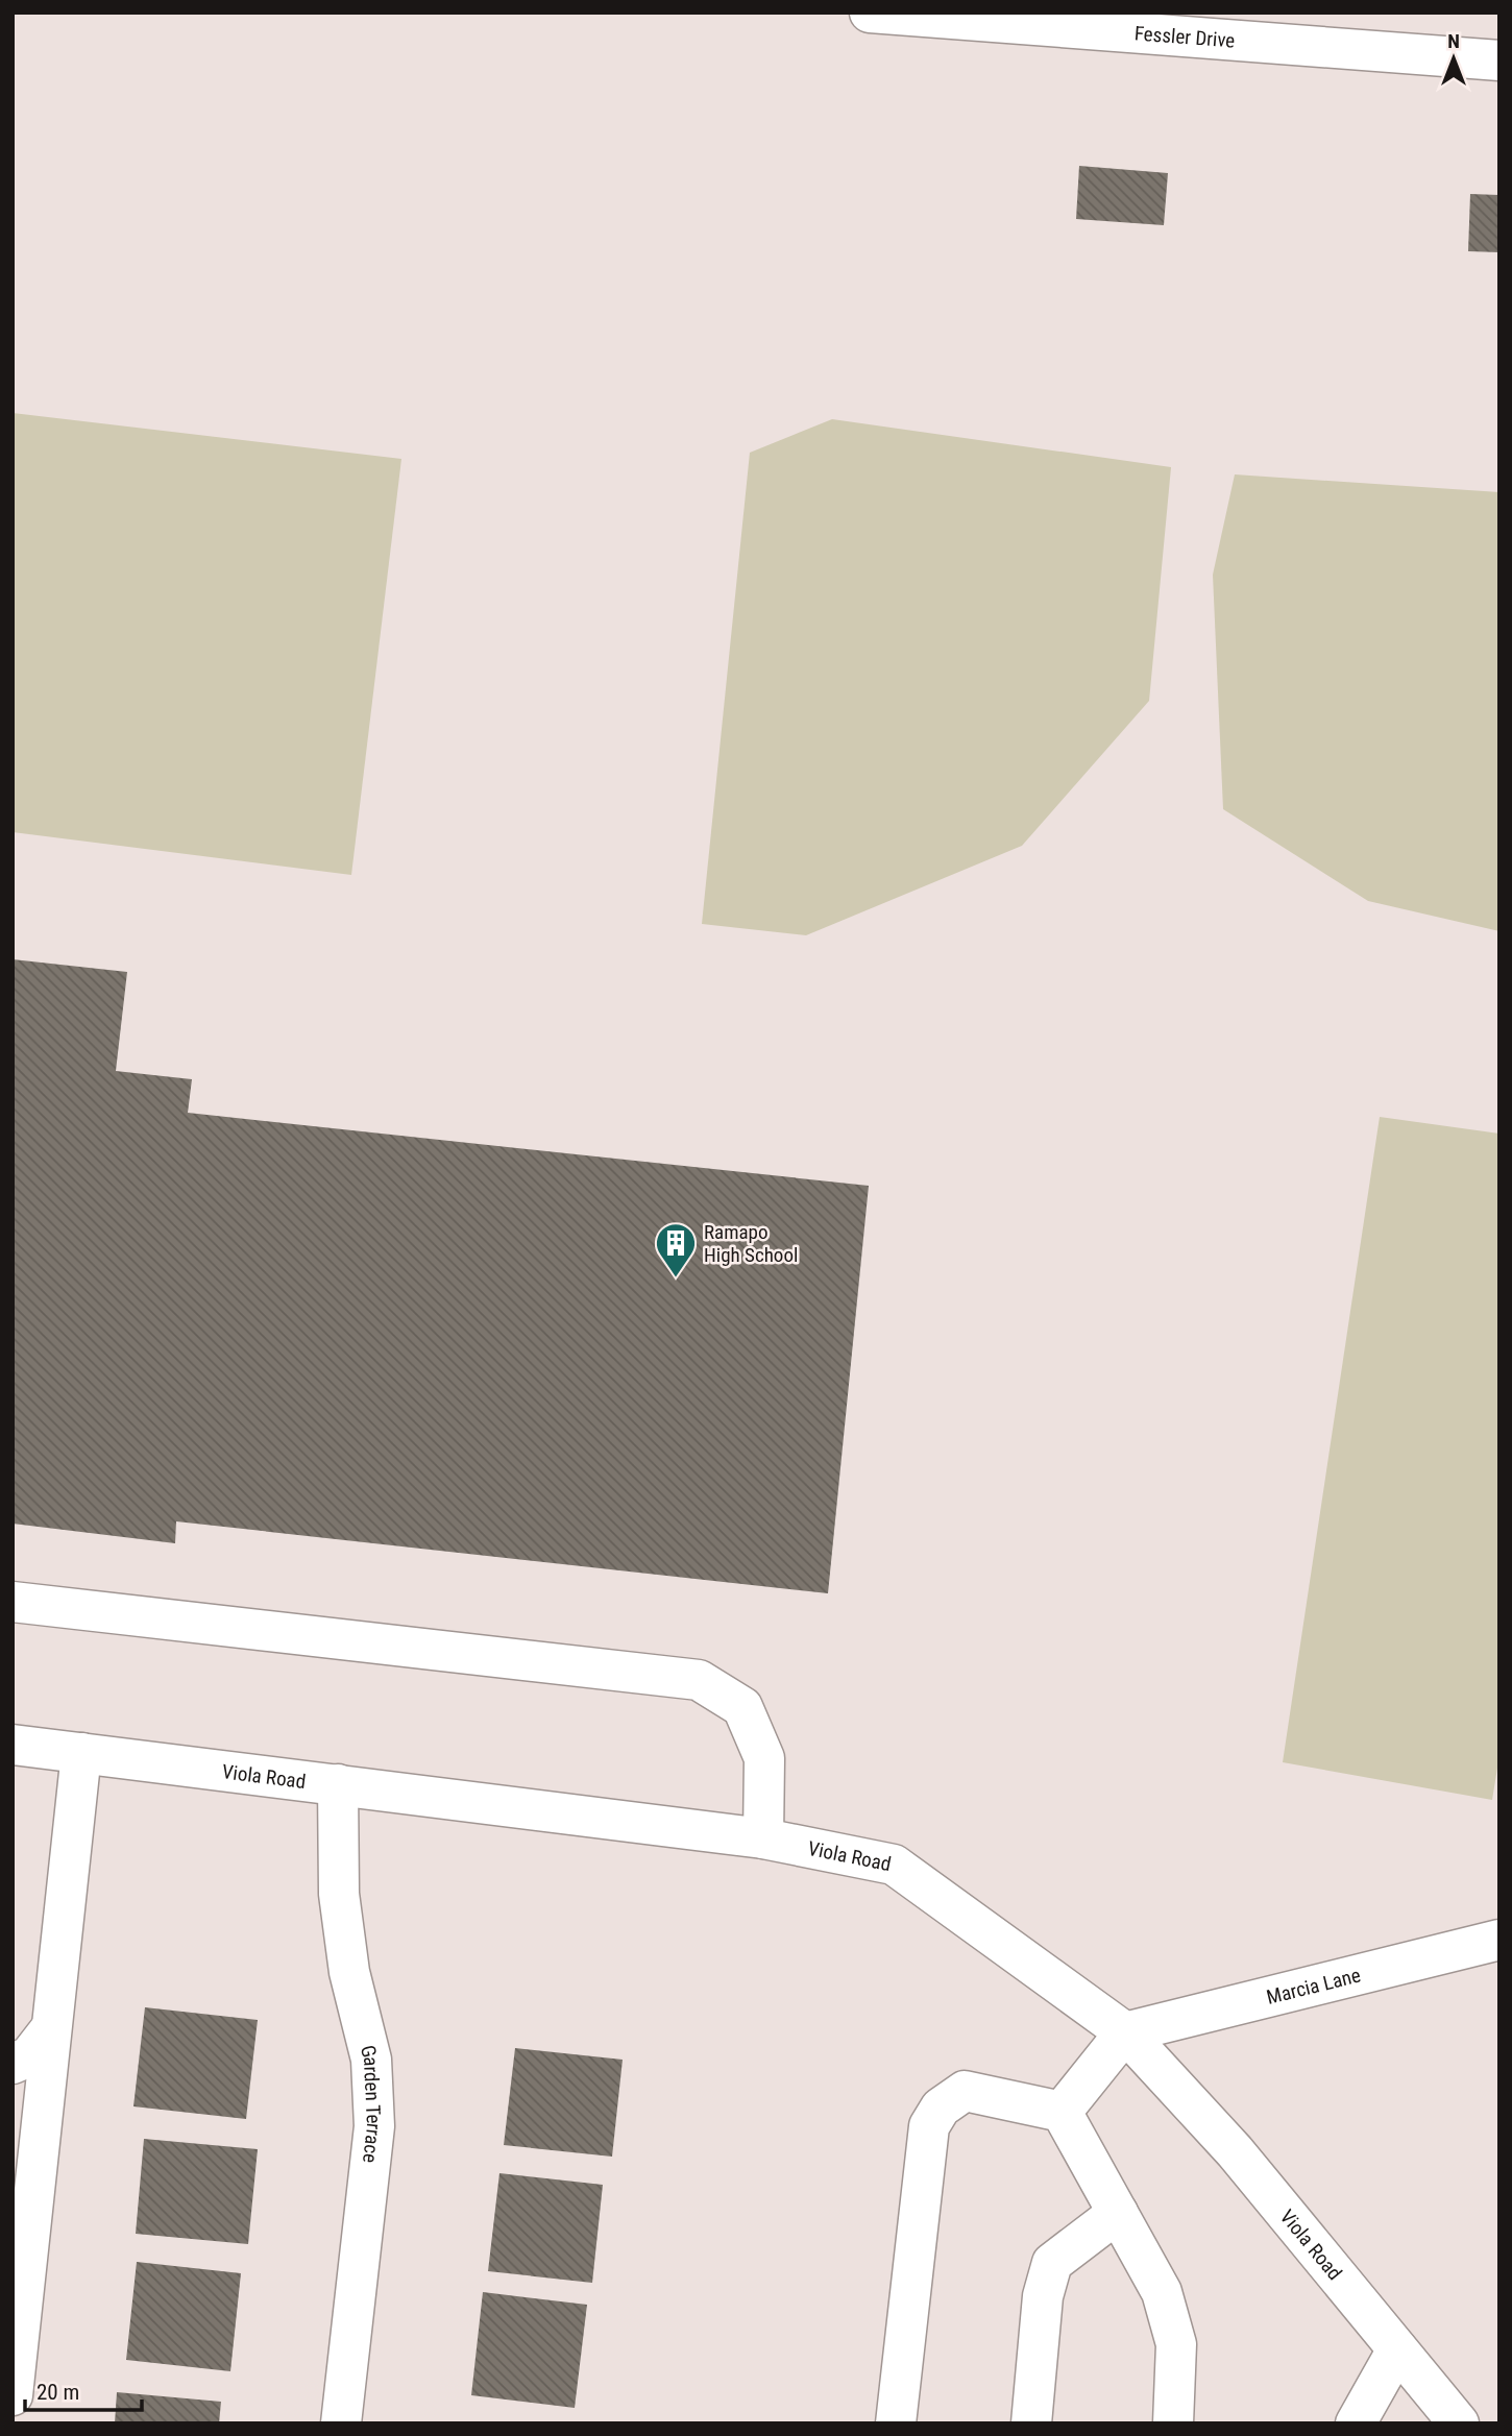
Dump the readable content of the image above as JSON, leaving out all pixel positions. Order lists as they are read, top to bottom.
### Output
{
  "streets": {
    "street": [
      "Fessler Drive",
      "Viola Road",
      "Marcia Lane",
      "Garden Terrace"
    ]
  },
  "crossings": [
    ["Viola Road", "Marcia Lane"],
    ["Viola Road", "Garden Terrace"]
  ],
  "places": {
    "building": ["Ramapo High School"]
  },
  "scale_bar": "20 m",
  "north": "top"
}
